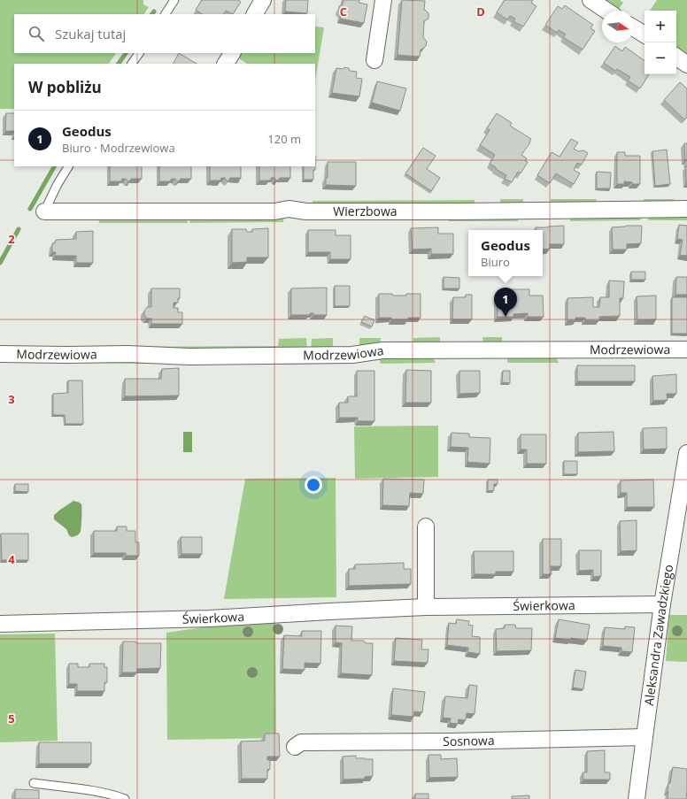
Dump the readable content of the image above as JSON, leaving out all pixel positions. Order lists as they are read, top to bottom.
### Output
{
  "streets": {
    "street": [
      "Wierzbowa",
      "Modrzewiowa",
      "Świerkowa",
      "Aleksandra Zawadzkiego",
      "Sosnowa"
    ]
  },
  "crossings": [
    ["Świerkowa", "Aleksandra Zawadzkiego"],
    ["Aleksandra Zawadzkiego", "Sosnowa"]
  ],
  "north": "right",
  "page": {
    "map_buttons": ["+", "−"],
    "search": "Szukaj tutaj",
    "heading": "W pobliżu",
    "list": [
      {
        "mark": "1",
        "name": "Geodus",
        "note": "Biuro · Modrzewiowa",
        "value": "120 m"
      }
    ],
    "popup": ["Geodus", "Biuro"],
    "pins": "1"
  },
  "grid": {
    "columns": ["C", "D"],
    "rows": [
      "2",
      "3",
      "4",
      "5"
    ]
  }
}
